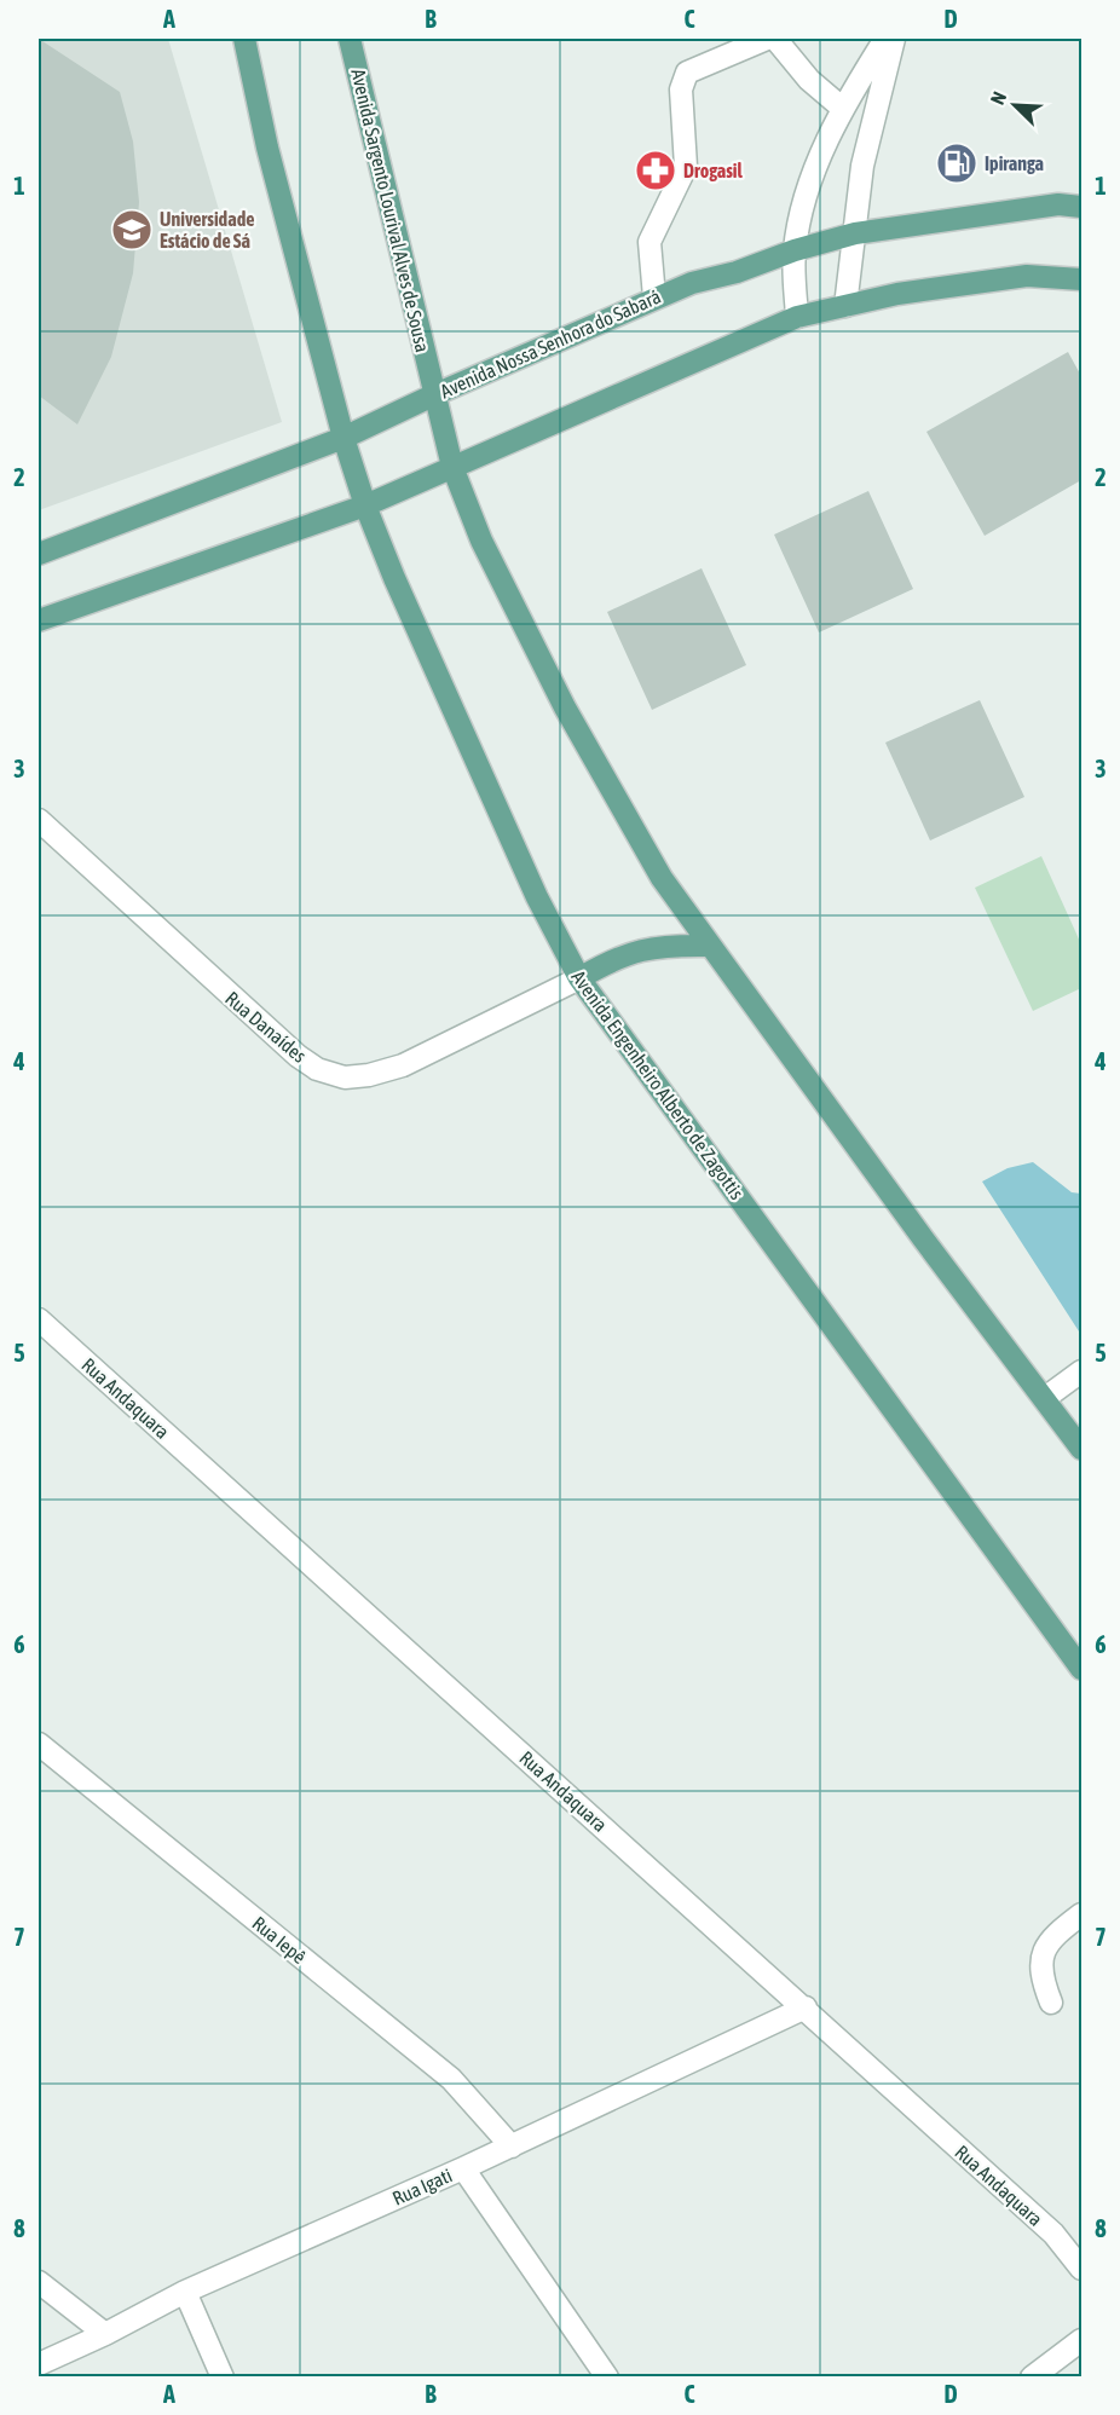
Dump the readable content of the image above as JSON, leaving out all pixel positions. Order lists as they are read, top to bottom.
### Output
{
  "streets": {
    "main road": ["Avenida Sargento Lourival Alves de Sousa", "Avenida Nossa Senhora do Sabará", "Avenida Engenheiro Alberto de Zagottis"],
    "street": [
      "Rua Danaídes",
      "Rua Andaquara",
      "Rua Iepê",
      "Rua Igati"
    ]
  },
  "crossings": [
    ["Avenida Sargento Lourival Alves de Sousa", "Avenida Nossa Senhora do Sabará"],
    ["Avenida Nossa Senhora do Sabará", "Avenida Engenheiro Alberto de Zagottis"],
    ["Rua Danaídes", "Avenida Engenheiro Alberto de Zagottis"],
    ["Rua Andaquara", "Rua Igati"],
    ["Rua Iepê", "Rua Igati"]
  ],
  "places": {
    "fuel station": ["Ipiranga"],
    "pharmacy": ["Drogasil"],
    "school or university": ["Universidade Estácio de Sá"]
  },
  "north": "top left",
  "grid": {
    "columns": [
      "A",
      "B",
      "C",
      "D"
    ],
    "rows": [
      "1",
      "2",
      "3",
      "4",
      "5",
      "6",
      "7",
      "8"
    ]
  }
}
